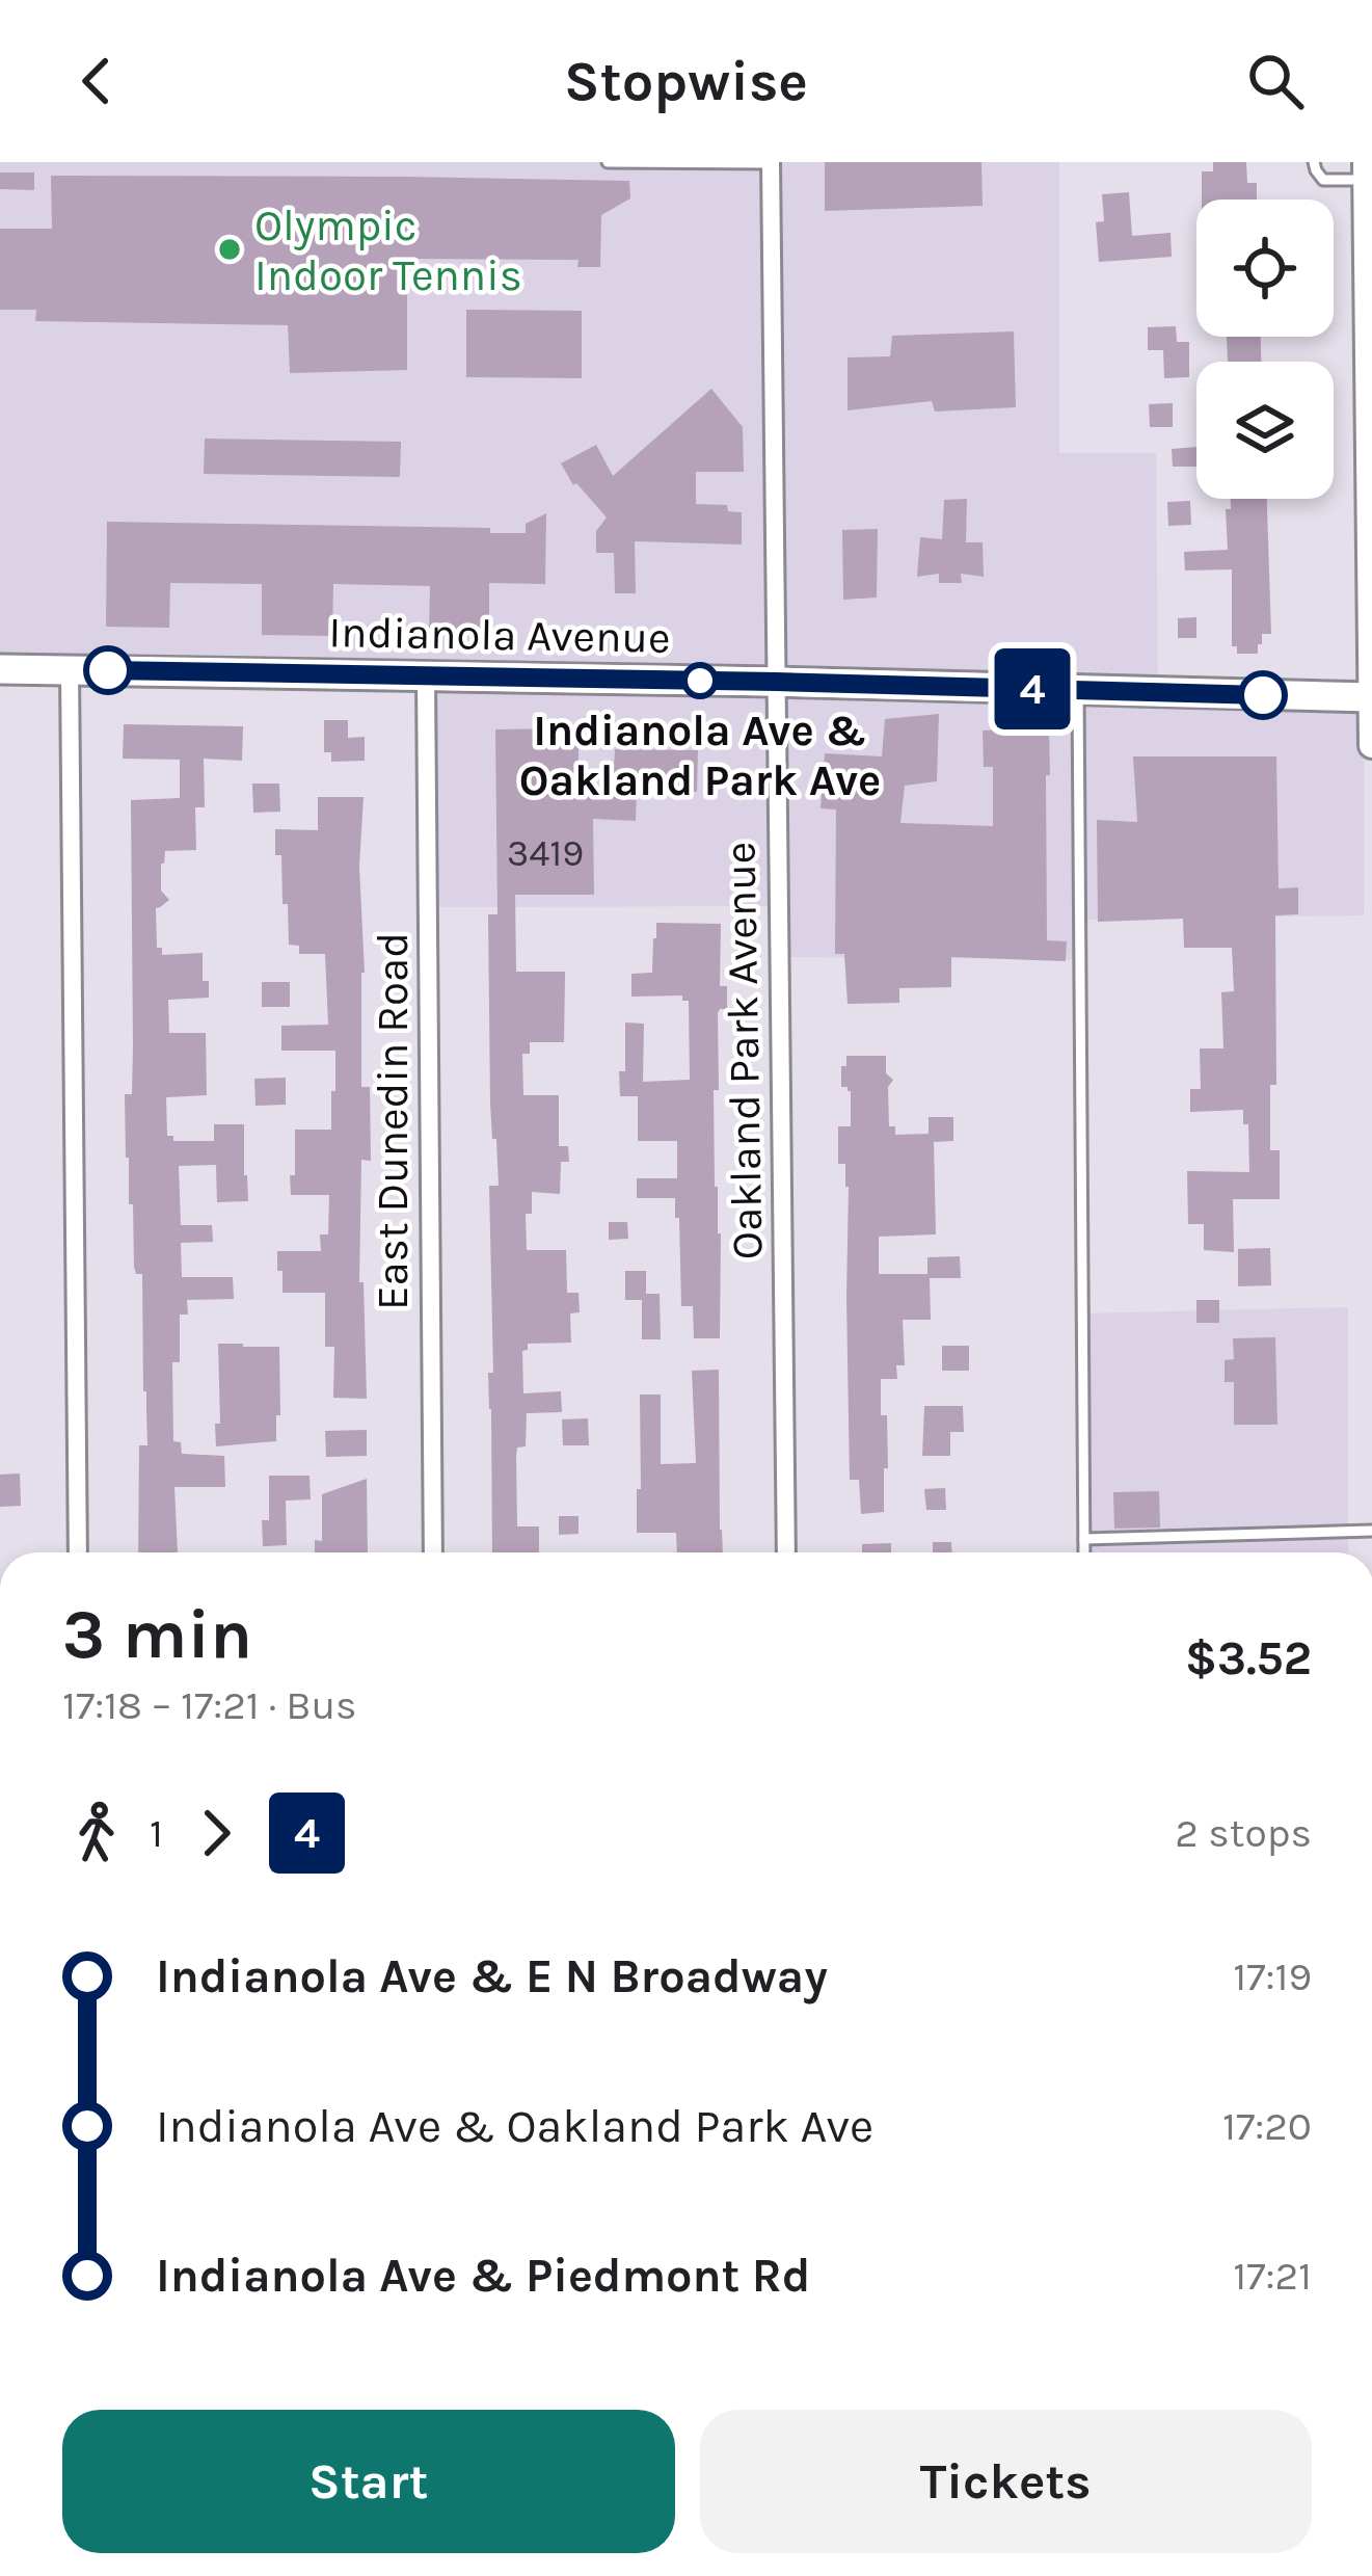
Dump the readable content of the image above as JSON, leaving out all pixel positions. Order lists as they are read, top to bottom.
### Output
{
  "streets": {
    "main road": ["Indianola Avenue"],
    "street": ["Oakland Park Avenue", "East Dunedin Road"]
  },
  "crossings": [
    ["Indianola Avenue", "Oakland Park Avenue"],
    ["Indianola Avenue", "East Dunedin Road"]
  ],
  "places": ["Olympic Indoor Tennis", "Indianola Ave & Oakland Park Ave"],
  "lines": ["bus line 4"],
  "house_numbers": ["3419"],
  "page": {
    "header": "Stopwise",
    "on_map": "4",
    "heading": ["3 min", "17:18 – 17:21 · Bus", "$3.52"],
    "legs": ["1", "4", "2 stops"],
    "list": [
      {
        "name": "Indianola Ave & E N Broadway",
        "value": "17:19"
      },
      {
        "name": "Indianola Ave & Oakland Park Ave",
        "value": "17:20"
      },
      {
        "name": "Indianola Ave & Piedmont Rd",
        "value": "17:21"
      }
    ],
    "buttons": ["Start", "Tickets"]
  }
}
